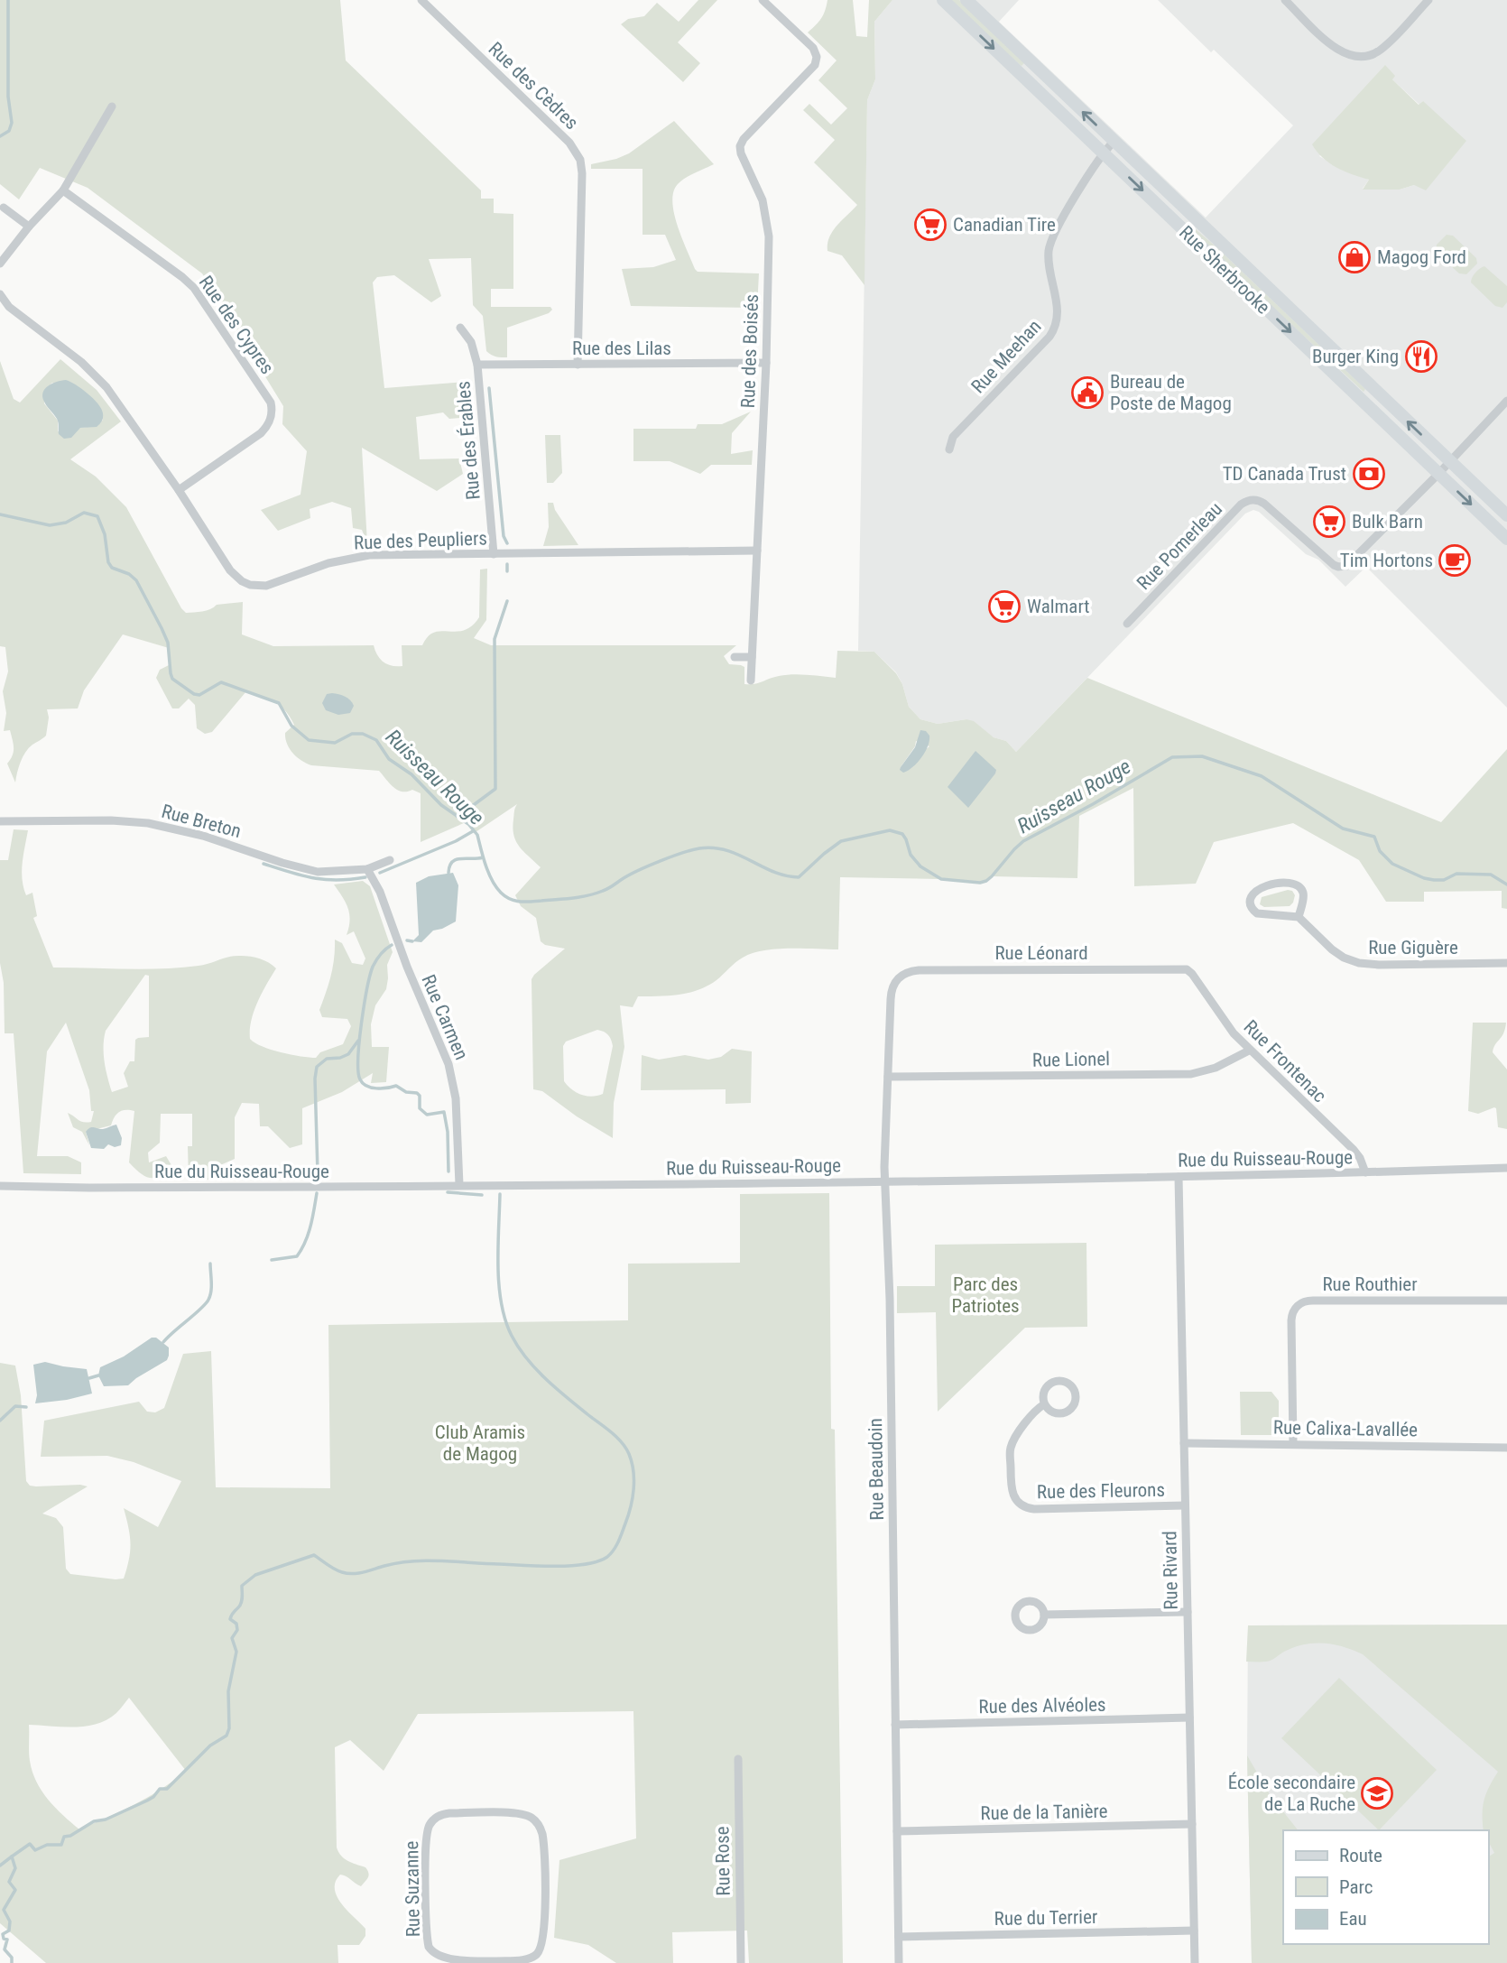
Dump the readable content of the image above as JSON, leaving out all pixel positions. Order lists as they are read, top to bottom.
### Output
{
  "streets": {
    "main road": ["Rue Sherbrooke"],
    "street": [
      "Rue des Cèdres",
      "Rue des Cypres",
      "Rue des Lilas",
      "Rue des Boisés",
      "Rue Meehan",
      "Rue des Érables",
      "Rue des Peupliers",
      "Rue Pomerleau",
      "Rue Breton",
      "Rue Giguère",
      "Rue Léonard",
      "Rue Carmen",
      "Rue Lionel",
      "Rue Frontenac",
      "Rue du Ruisseau-Rouge",
      "Rue Routhier",
      "Rue Calixa-Lavallée",
      "Rue Beaudoin",
      "Rue des Fleurons",
      "Rue Rivard",
      "Rue des Alvéoles",
      "Rue de la Tanière",
      "Rue Rose",
      "Rue Suzanne",
      "Rue du Terrier"
    ]
  },
  "crossings": [
    ["Rue des Cèdres", "Rue des Lilas"],
    ["Rue Sherbrooke", "Rue Meehan"],
    ["Rue Sherbrooke", "Rue Pomerleau"],
    ["Rue des Cypres", "Rue des Peupliers"],
    ["Rue des Lilas", "Rue des Boisés"],
    ["Rue des Lilas", "Rue des Érables"],
    ["Rue des Boisés", "Rue des Peupliers"],
    ["Rue des Érables", "Rue des Peupliers"],
    ["Rue Breton", "Rue Carmen"],
    ["Rue Léonard", "Rue Frontenac"],
    ["Rue Léonard", "Rue Beaudoin"],
    ["Rue Carmen", "Rue du Ruisseau-Rouge"],
    ["Rue Lionel", "Rue Frontenac"],
    ["Rue Lionel", "Rue Beaudoin"],
    ["Rue Frontenac", "Rue du Ruisseau-Rouge"],
    ["Rue du Ruisseau-Rouge", "Rue Beaudoin"],
    ["Rue du Ruisseau-Rouge", "Rue Rivard"],
    ["Rue Routhier", "Rue Calixa-Lavallée"],
    ["Rue Calixa-Lavallée", "Rue Rivard"],
    ["Rue Beaudoin", "Rue des Alvéoles"],
    ["Rue Beaudoin", "Rue de la Tanière"],
    ["Rue Beaudoin", "Rue du Terrier"],
    ["Rue des Fleurons", "Rue Rivard"],
    ["Rue Rivard", "Rue des Alvéoles"],
    ["Rue Rivard", "Rue de la Tanière"],
    ["Rue Rivard", "Rue du Terrier"]
  ],
  "water": ["Ruisseau Rouge"],
  "parks": ["Parc des Patriotes", "Club Aramis de Magog"],
  "places": {
    "supermarket": ["Canadian Tire", "Bulk Barn", "Walmart"],
    "shop": ["Magog Ford"],
    "restaurant": ["Burger King"],
    "public building": ["Bureau de Poste de Magog"],
    "bank": ["TD Canada Trust"],
    "cafe": ["Tim Hortons"],
    "school or university": ["École secondaire de La Ruche"]
  },
  "legend": ["Route", "Parc", "Eau"]
}
